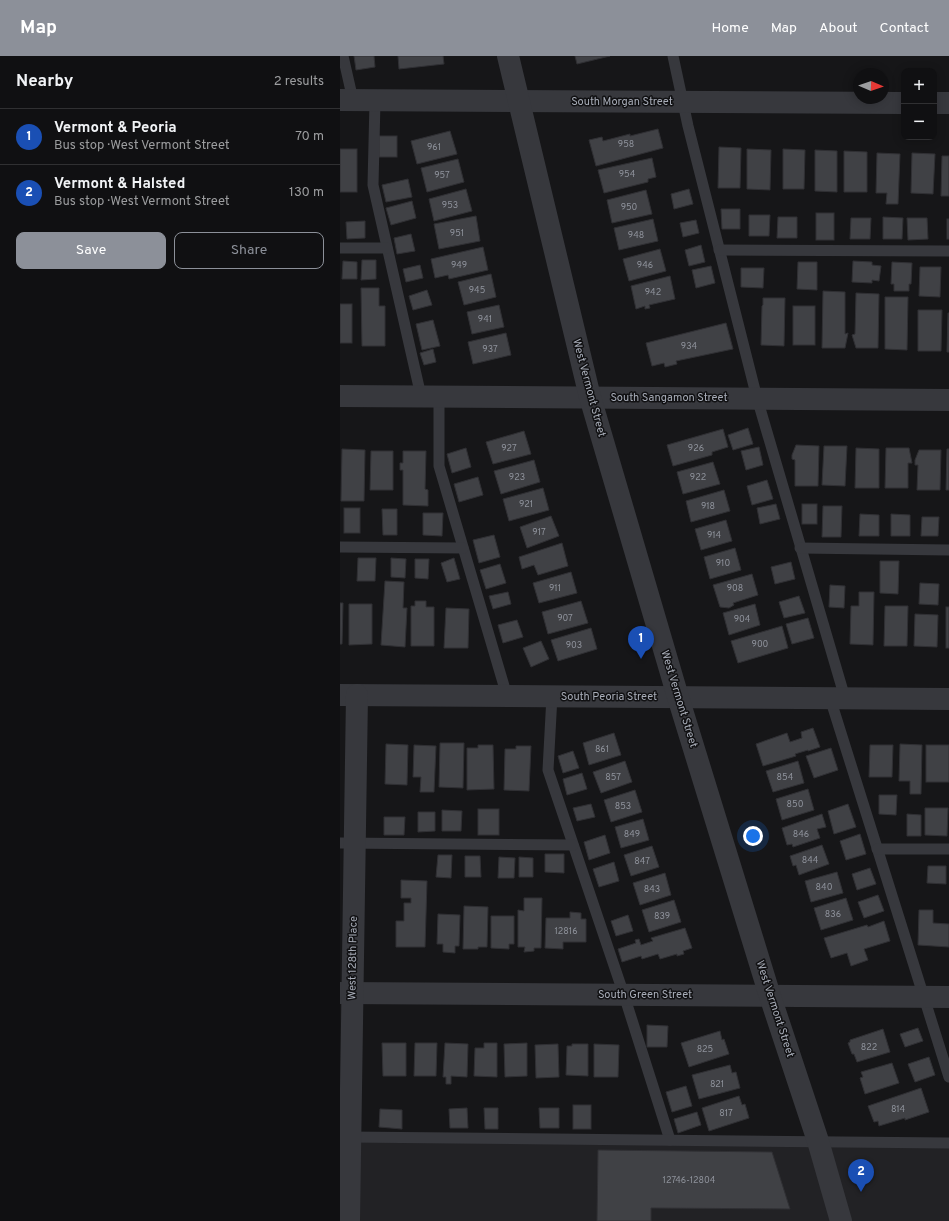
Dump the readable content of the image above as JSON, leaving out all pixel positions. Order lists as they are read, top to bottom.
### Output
{
  "streets": {
    "street": [
      "South Morgan Street",
      "West Vermont Street",
      "South Sangamon Street",
      "South Peoria Street",
      "West 128th Place",
      "South Green Street"
    ]
  },
  "crossings": [
    ["South Morgan Street", "West Vermont Street"],
    ["West Vermont Street", "South Sangamon Street"],
    ["West Vermont Street", "South Peoria Street"],
    ["West Vermont Street", "South Green Street"],
    ["South Peoria Street", "West 128th Place"],
    ["West 128th Place", "South Green Street"]
  ],
  "house_numbers": [
    "958",
    "961",
    "954",
    "957",
    "953",
    "950",
    "951",
    "948",
    "949",
    "946",
    "945",
    "942",
    "941",
    "934",
    "937",
    "927",
    "926",
    "923",
    "922",
    "921",
    "918",
    "917",
    "914",
    "910",
    "911",
    "908",
    "907",
    "904",
    "900",
    "903",
    "861",
    "857",
    "854",
    "850",
    "853",
    "849",
    "846",
    "844",
    "847",
    "840",
    "843",
    "836",
    "839",
    "12816",
    "822",
    "825",
    "821",
    "814",
    "817",
    "12746-12804"
  ],
  "north": "right",
  "page": {
    "header": "Map",
    "nav": [
      "Home",
      "Map",
      "About",
      "Contact"
    ],
    "heading": ["Nearby", "2 results"],
    "map_buttons": ["+", "−"],
    "list": [
      {
        "mark": "1",
        "name": "Vermont & Peoria",
        "note": "Bus stop · West Vermont Street",
        "value": "70 m"
      },
      {
        "mark": "2",
        "name": "Vermont & Halsted",
        "note": "Bus stop · West Vermont Street",
        "value": "130 m"
      }
    ],
    "buttons": ["Save", "Share"],
    "pins": ["1", "2"]
  }
}
